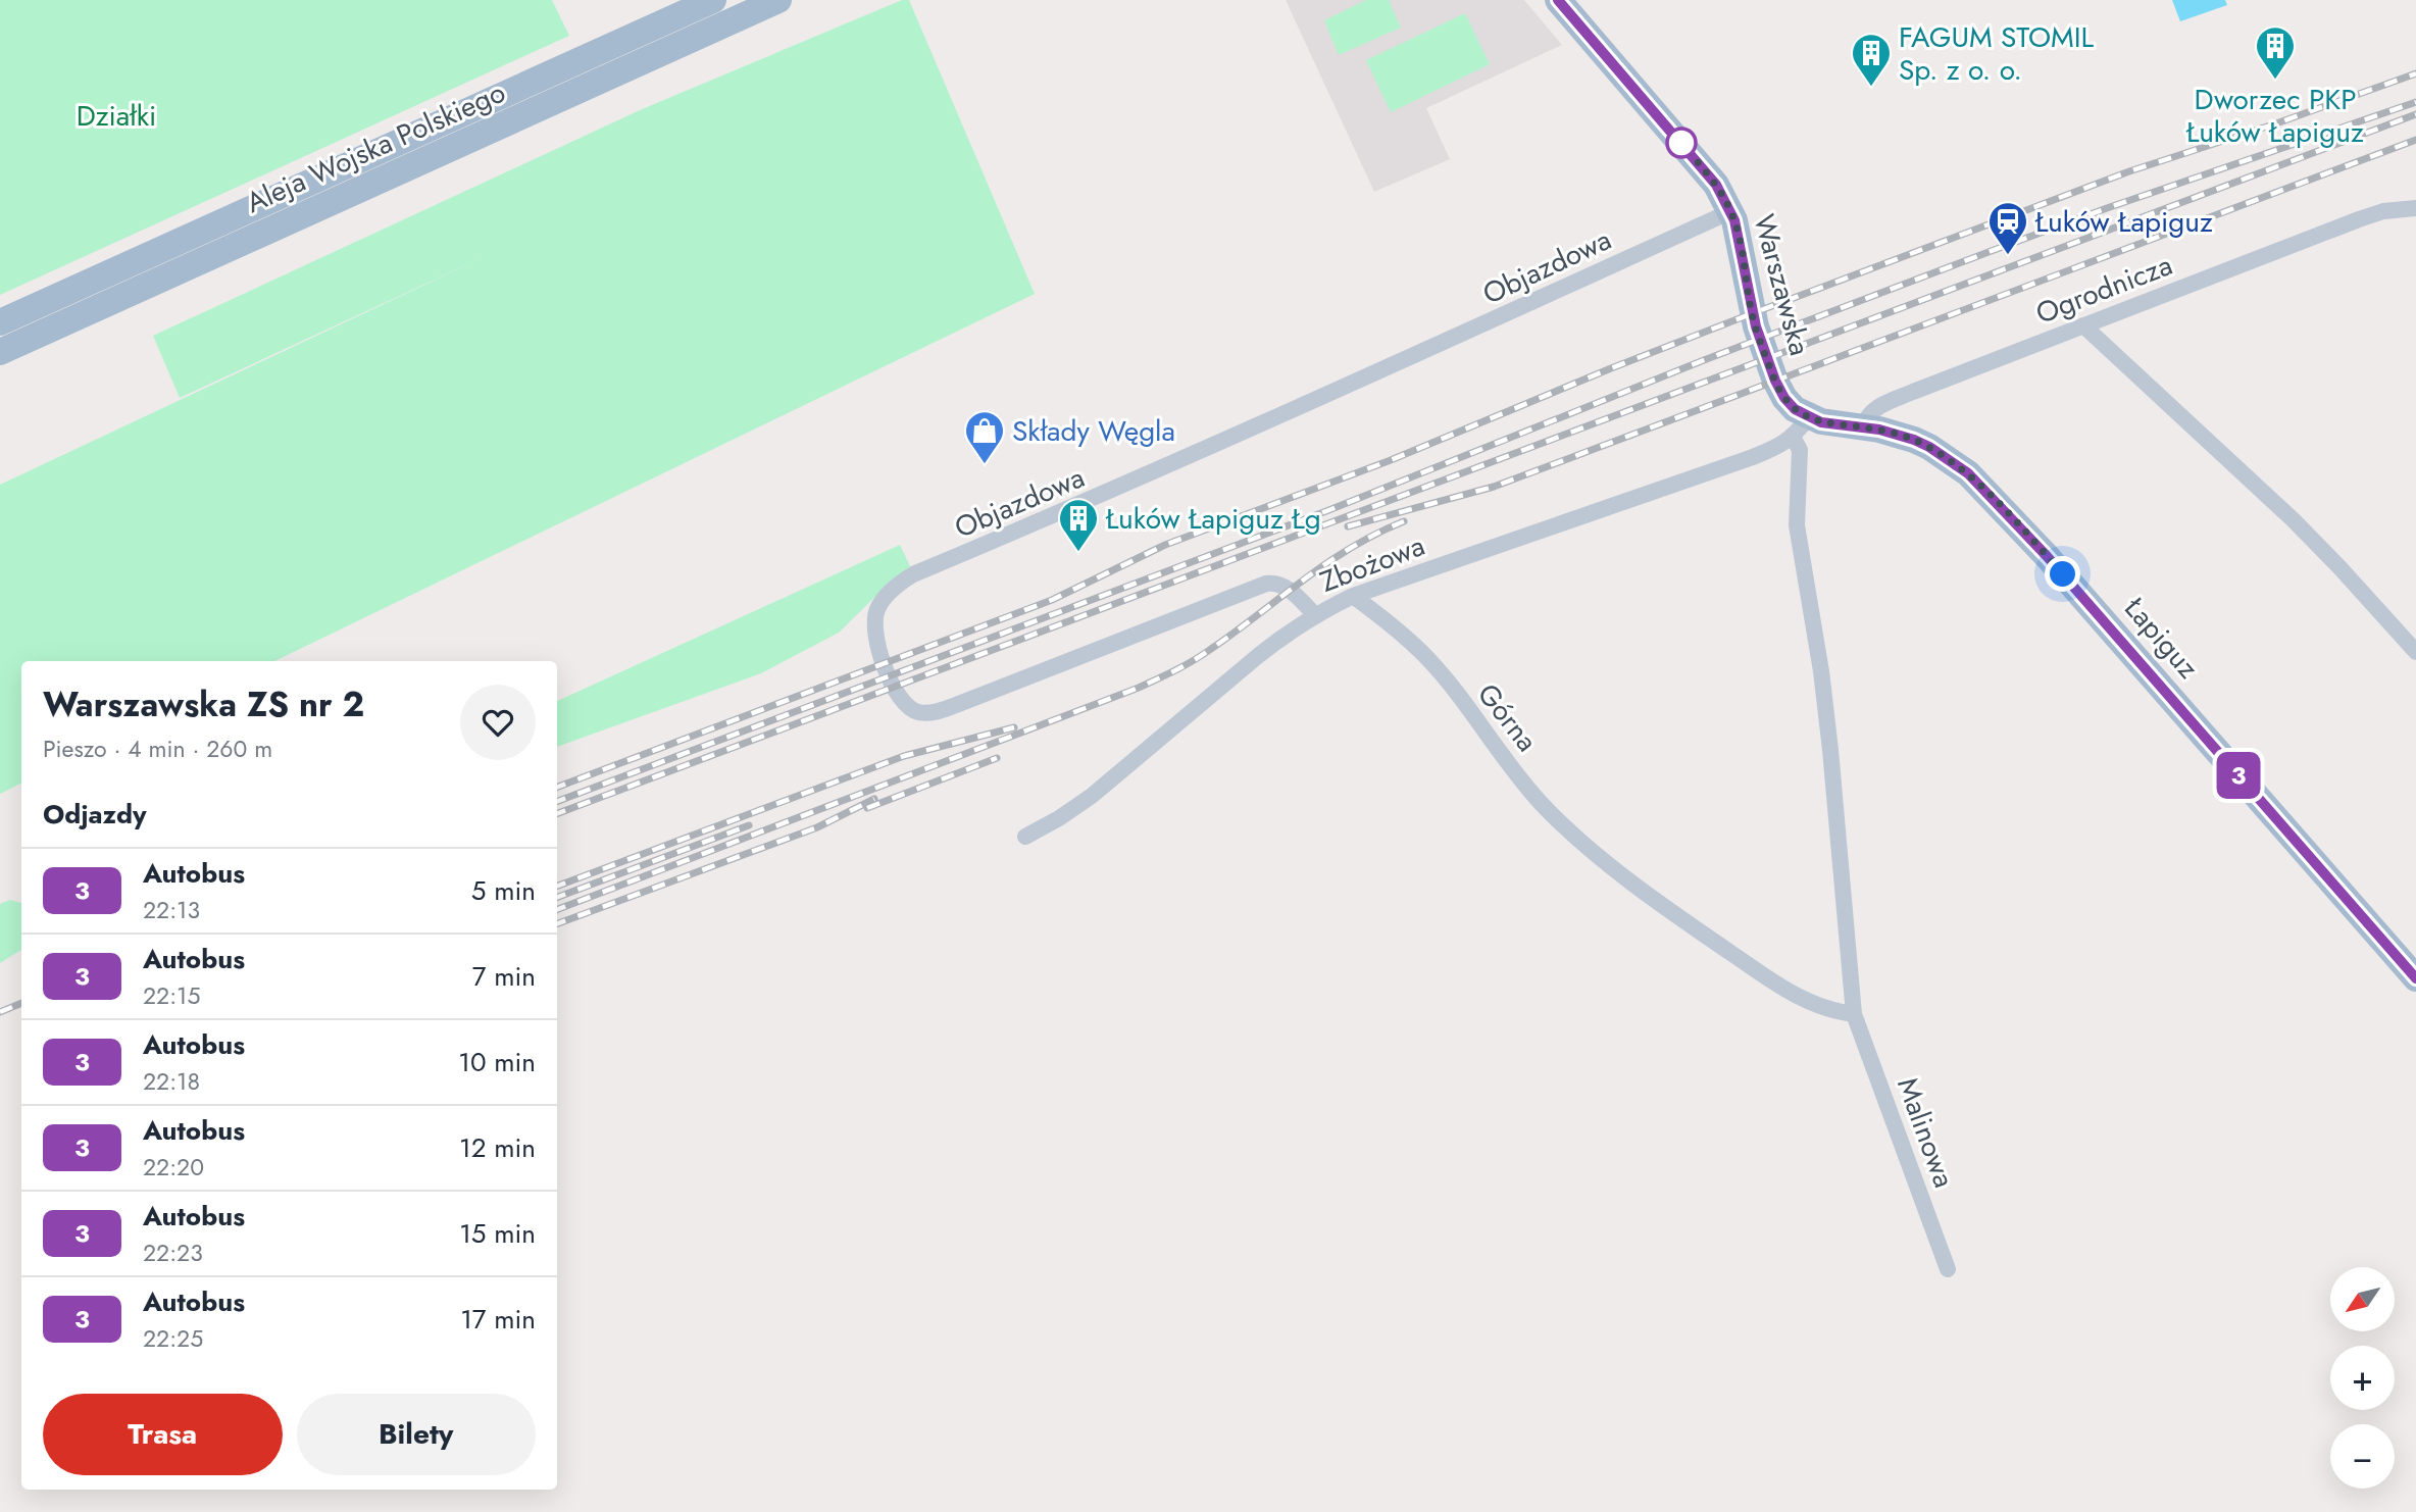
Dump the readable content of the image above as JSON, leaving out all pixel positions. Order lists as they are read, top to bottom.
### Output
{
  "streets": {
    "main road": ["Aleja Wojska Polskiego", "Warszawska", "Łapiguz"],
    "street": [
      "Objazdowa",
      "Ogrodnicza",
      "Zbożowa",
      "Górna",
      "Malinowa"
    ]
  },
  "crossings": [
    ["Objazdowa", "Warszawska"],
    ["Objazdowa", "Zbożowa"],
    ["Warszawska", "Zbożowa"],
    ["Warszawska", "Łapiguz"],
    ["Warszawska", "Malinowa"],
    ["Ogrodnicza", "Łapiguz"],
    ["Zbożowa", "Łapiguz"],
    ["Zbożowa", "Górna"],
    ["Zbożowa", "Malinowa"],
    ["Łapiguz", "Malinowa"],
    ["Górna", "Malinowa"]
  ],
  "parks": ["Działki"],
  "places": {
    "building": ["Dworzec PKP Łuków Łapiguz", "FAGUM STOMIL Sp. z o. o.", "Łuków Łapiguz Łg"],
    "station": ["Łuków Łapiguz"],
    "shop": ["Składy Węgla"]
  },
  "lines": ["bus line 3"],
  "north": "bottom left",
  "page": {
    "on_map": "3",
    "heading": [
      ["Warszawska ZS nr 2", "Pieszo · 4 min · 260 m"],
      "Odjazdy"
    ],
    "list": [
      {
        "mark": "3",
        "name": "Autobus",
        "note": "22:13",
        "value": "5 min"
      },
      {
        "mark": "3",
        "name": "Autobus",
        "note": "22:15",
        "value": "7 min"
      },
      {
        "mark": "3",
        "name": "Autobus",
        "note": "22:18",
        "value": "10 min"
      },
      {
        "mark": "3",
        "name": "Autobus",
        "note": "22:20",
        "value": "12 min"
      },
      {
        "mark": "3",
        "name": "Autobus",
        "note": "22:23",
        "value": "15 min"
      },
      {
        "mark": "3",
        "name": "Autobus",
        "note": "22:25",
        "value": "17 min"
      }
    ],
    "map_buttons": ["+", "−"],
    "buttons": ["Trasa", "Bilety"]
  }
}
